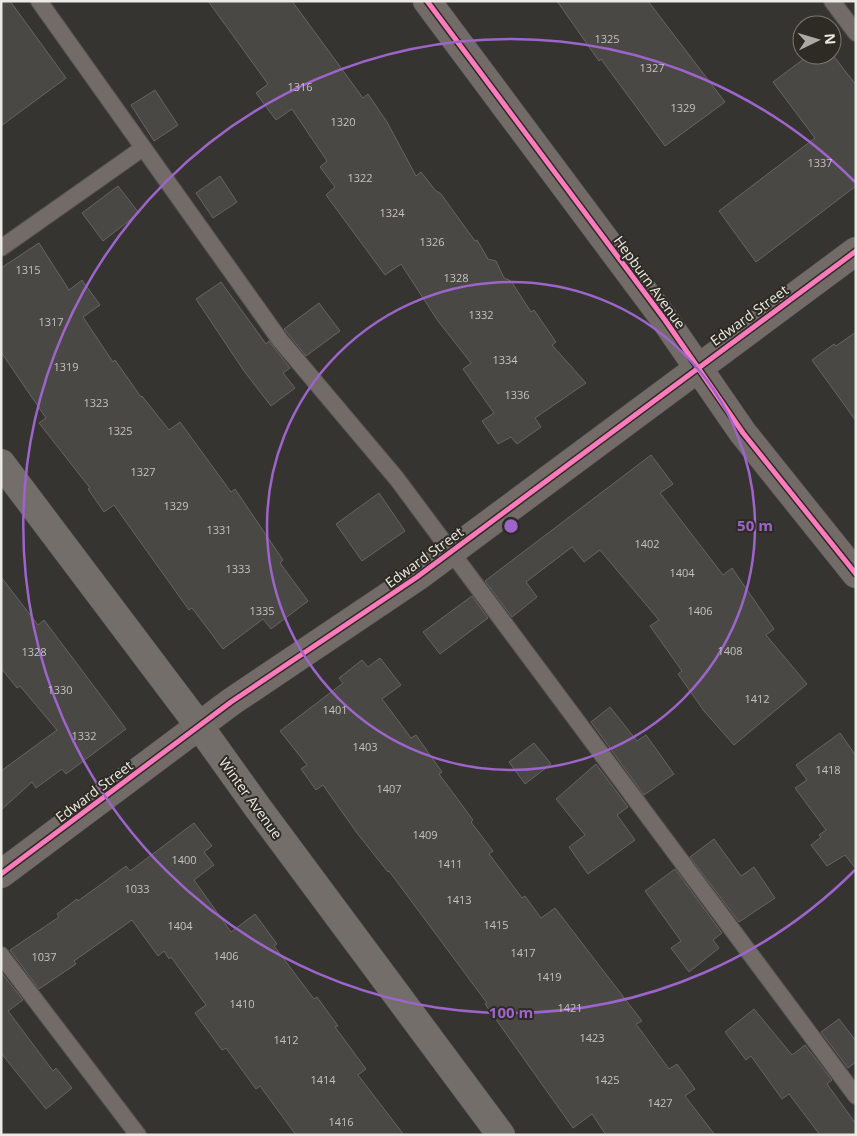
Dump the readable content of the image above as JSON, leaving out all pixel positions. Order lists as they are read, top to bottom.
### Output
{
  "streets": {
    "main road": ["Winter Avenue"],
    "street": ["Hepburn Avenue", "Edward Street"]
  },
  "crossings": [
    ["Hepburn Avenue", "Edward Street"],
    ["Edward Street", "Winter Avenue"]
  ],
  "house_numbers": [
    "1325",
    "1327",
    "1316",
    "1329",
    "1320",
    "1337",
    "1322",
    "1324",
    "1326",
    "1315",
    "1328",
    "1332",
    "1317",
    "1334",
    "1319",
    "1336",
    "1323",
    "1325",
    "1327",
    "1329",
    "1331",
    "1402",
    "1333",
    "1404",
    "1335",
    "1406",
    "1408",
    "1328",
    "1330",
    "1412",
    "1401",
    "1332",
    "1403",
    "1418",
    "1407",
    "1409",
    "1400",
    "1411",
    "1033",
    "1413",
    "1415",
    "1404",
    "1417",
    "1406",
    "1037",
    "1419",
    "1410",
    "1421",
    "1423",
    "1412",
    "1414",
    "1425",
    "1427",
    "1416"
  ],
  "north": "right",
  "rings": ["50 m", "100 m"]
}
